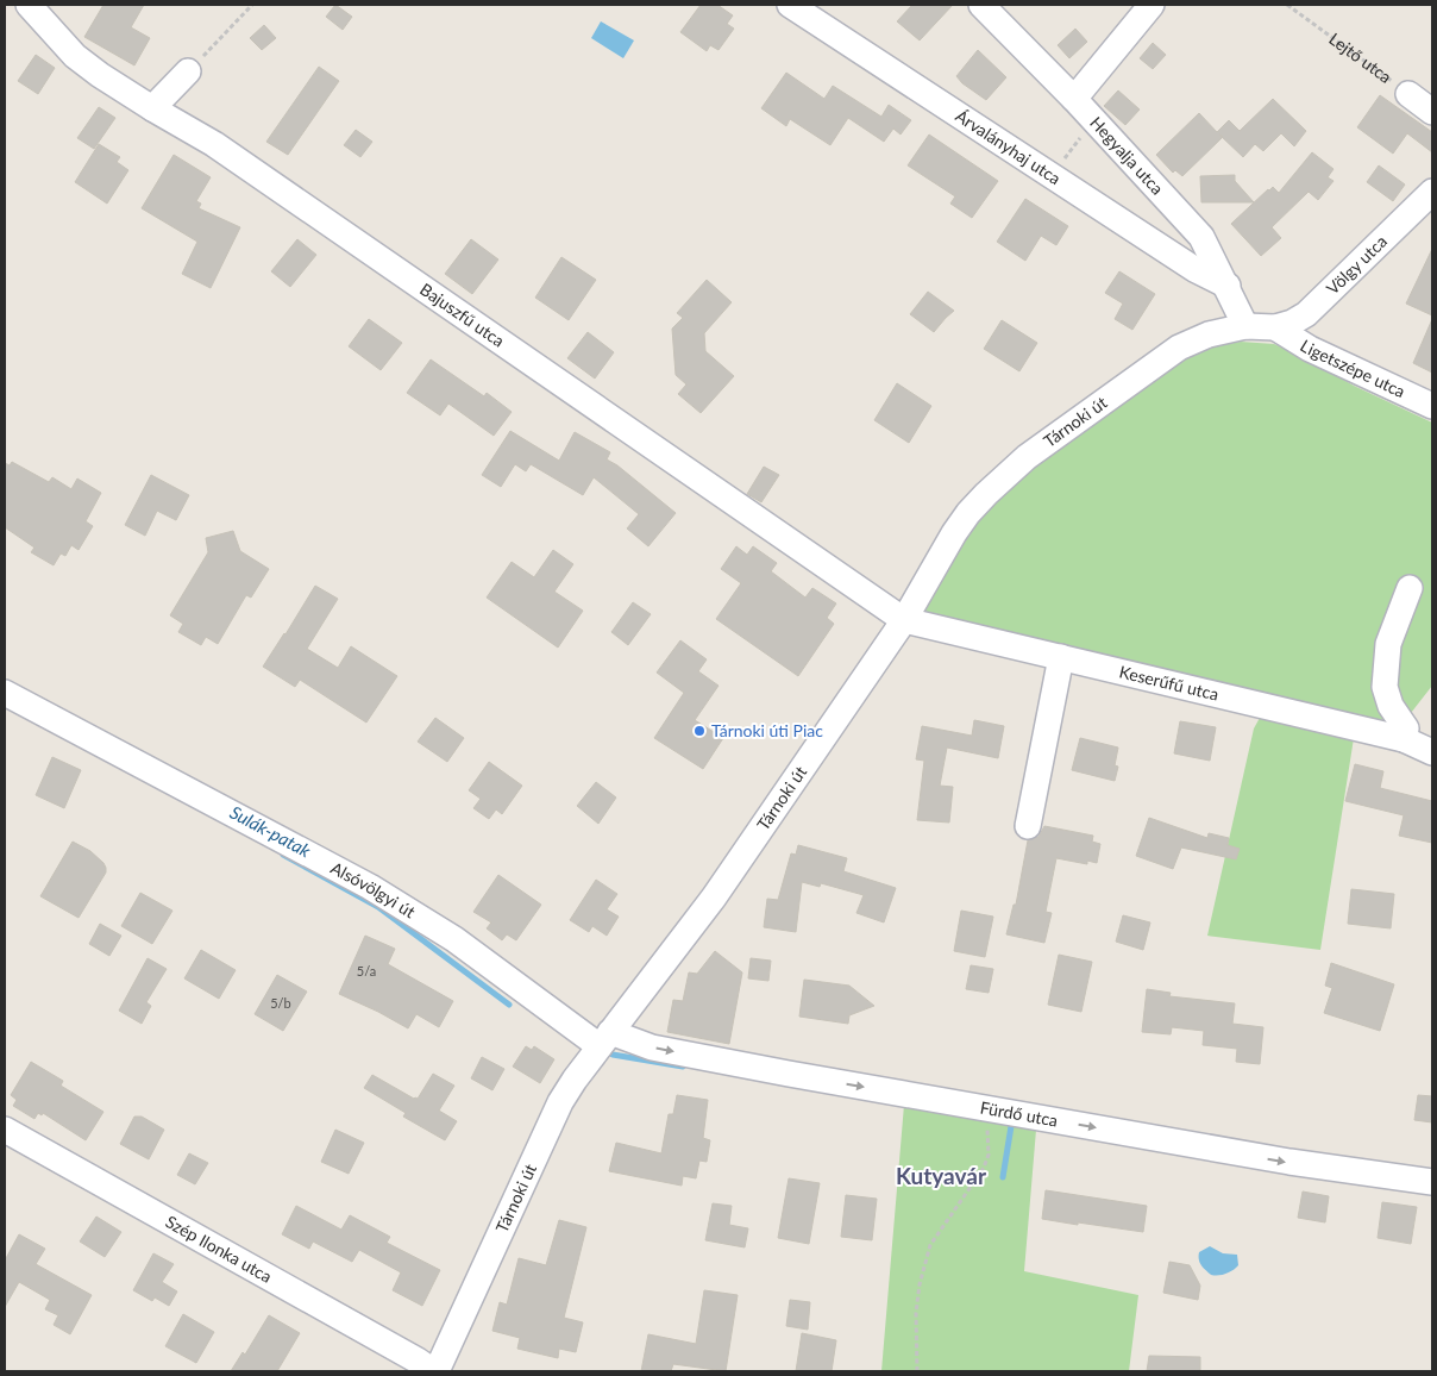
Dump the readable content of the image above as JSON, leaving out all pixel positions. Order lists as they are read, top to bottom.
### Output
{
  "streets": {
    "street": [
      "Árvalányhaj utca",
      "Hegyalja utca",
      "Völgy utca",
      "Bajuszfű utca",
      "Ligetszépe utca",
      "Tárnoki út",
      "Keserűfű utca",
      "Alsóvölgyi út",
      "Fürdő utca",
      "Szép Ilonka utca"
    ],
    "path": ["Lejtő utca"]
  },
  "crossings": [
    ["Árvalányhaj utca", "Hegyalja utca"],
    ["Hegyalja utca", "Tárnoki út"],
    ["Völgy utca", "Ligetszépe utca"],
    ["Völgy utca", "Tárnoki út"],
    ["Bajuszfű utca", "Tárnoki út"],
    ["Bajuszfű utca", "Keserűfű utca"],
    ["Ligetszépe utca", "Tárnoki út"],
    ["Tárnoki út", "Keserűfű utca"],
    ["Tárnoki út", "Alsóvölgyi út"],
    ["Tárnoki út", "Fürdő utca"],
    ["Tárnoki út", "Szép Ilonka utca"],
    ["Alsóvölgyi út", "Fürdő utca"]
  ],
  "one_way": ["Fürdő utca"],
  "districts": ["Kutyavár"],
  "water": ["Sulák-patak"],
  "places": ["Tárnoki úti Piac"],
  "house_numbers": ["5/a", "5/b"]
}
